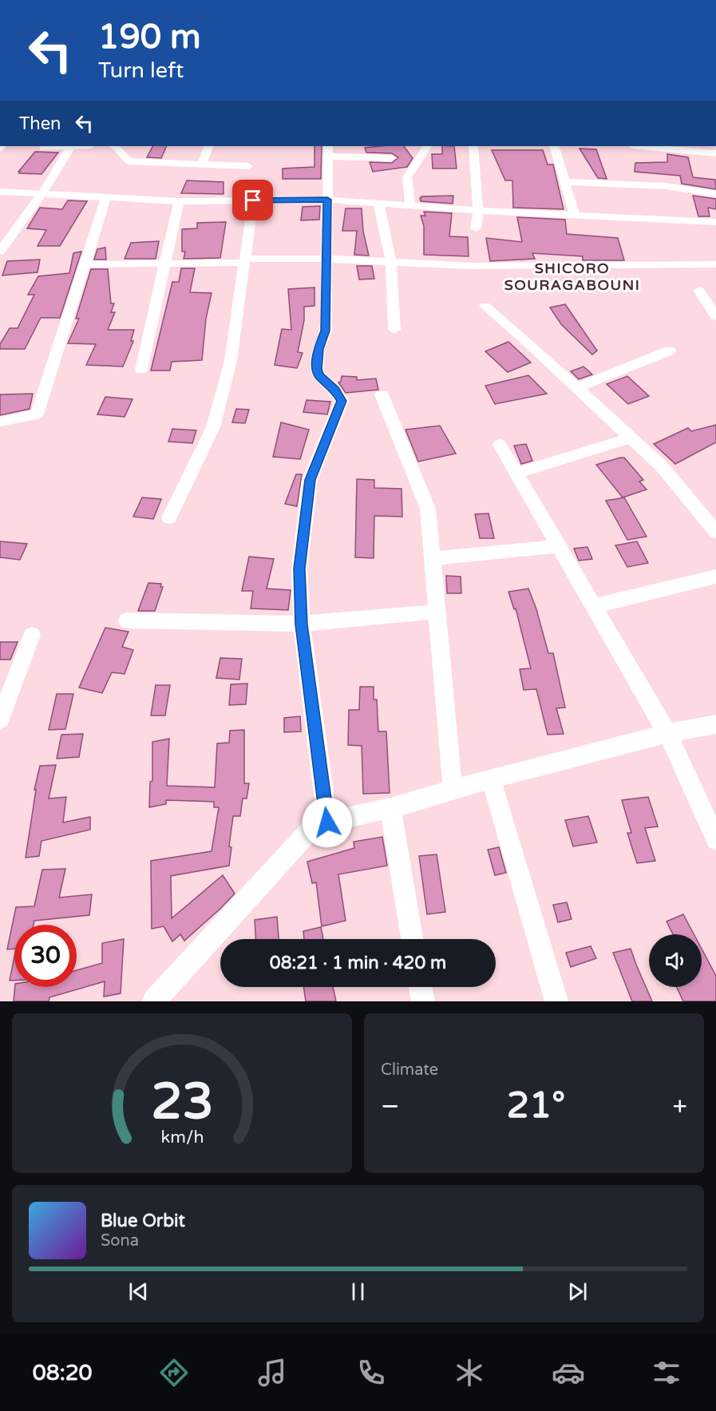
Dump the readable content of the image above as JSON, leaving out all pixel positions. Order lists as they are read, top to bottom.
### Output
{
  "districts": ["SHICORO SOURAGABOUNI"],
  "page": {
    "turn": ["190 m", "Turn left"],
    "then": "Then",
    "limit": "30",
    "trip": "08:21 · 1 min · 420 m",
    "tile": "Climate",
    "heat": ["−", "21°", "+"],
    "song": ["Blue Orbit", "Sona"],
    "tabs": "08:20",
    "gauge": ["23", "km/h"]
  }
}
